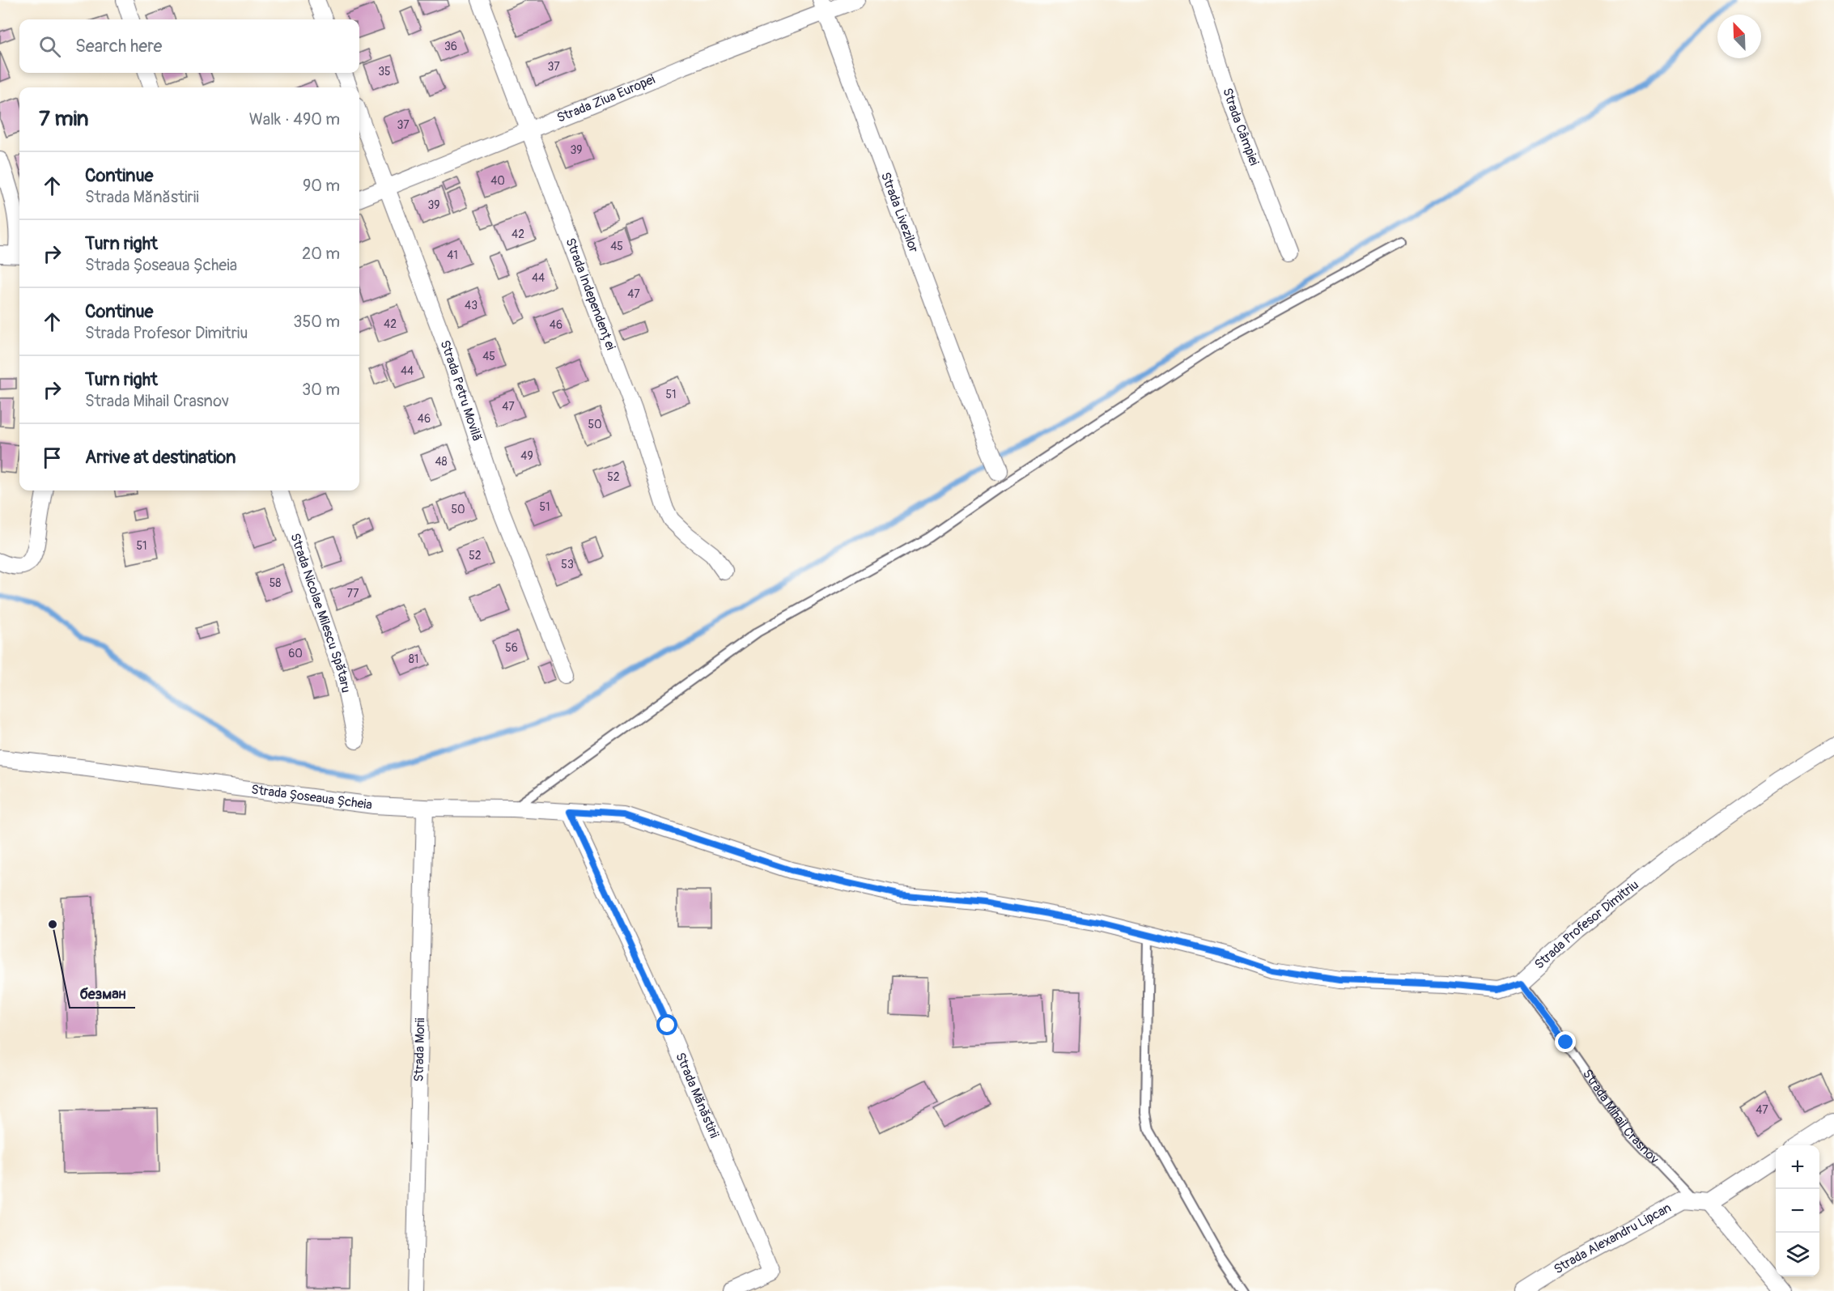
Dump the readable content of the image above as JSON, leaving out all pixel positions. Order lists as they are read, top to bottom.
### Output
{
  "streets": {
    "street": [
      "Strada Ziua Europei",
      "Strada Câmpiei",
      "Strada Livezilor",
      "Strada Independenței",
      "Strada Petru Movilă",
      "Strada Nicolae Milescu Spătaru",
      "Strada Șoseaua Șcheia",
      "Strada Profesor Dimitriu",
      "Strada Morii",
      "Strada Mănăstirii",
      "Strada Alexandru Lipcan"
    ],
    "lane": ["Strada Mihail Crasnov"]
  },
  "crossings": [
    ["Strada Ziua Europei", "Strada Livezilor"],
    ["Strada Ziua Europei", "Strada Independenței"],
    ["Strada Ziua Europei", "Strada Petru Movilă"],
    ["Strada Șoseaua Șcheia", "Strada Profesor Dimitriu"],
    ["Strada Șoseaua Șcheia", "Strada Morii"],
    ["Strada Șoseaua Șcheia", "Strada Mănăstirii"],
    ["Strada Profesor Dimitriu", "Strada Mihail Crasnov"],
    ["Strada Mihail Crasnov", "Strada Alexandru Lipcan"]
  ],
  "places": ["безман"],
  "house_numbers": [
    "36",
    "37",
    "35",
    "37",
    "39",
    "40",
    "39",
    "42",
    "45",
    "41",
    "44",
    "47",
    "43",
    "42",
    "46",
    "45",
    "44",
    "51",
    "47",
    "46",
    "50",
    "49",
    "48",
    "52",
    "51",
    "50",
    "51",
    "52",
    "53",
    "58",
    "77",
    "56",
    "60",
    "81",
    "47"
  ],
  "north": "top left",
  "page": {
    "search": "Search here",
    "heading": ["7 min", "Walk · 490 m"],
    "list": [
      ["Continue", "Strada Mănăstirii", "90 m"],
      ["Turn right", "Strada Șoseaua Șcheia", "20 m"],
      ["Continue", "Strada Profesor Dimitriu", "350 m"],
      ["Turn right", "Strada Mihail Crasnov", "30 m"],
      "Arrive at destination"
    ],
    "map_buttons": ["+", "−"]
  }
}
